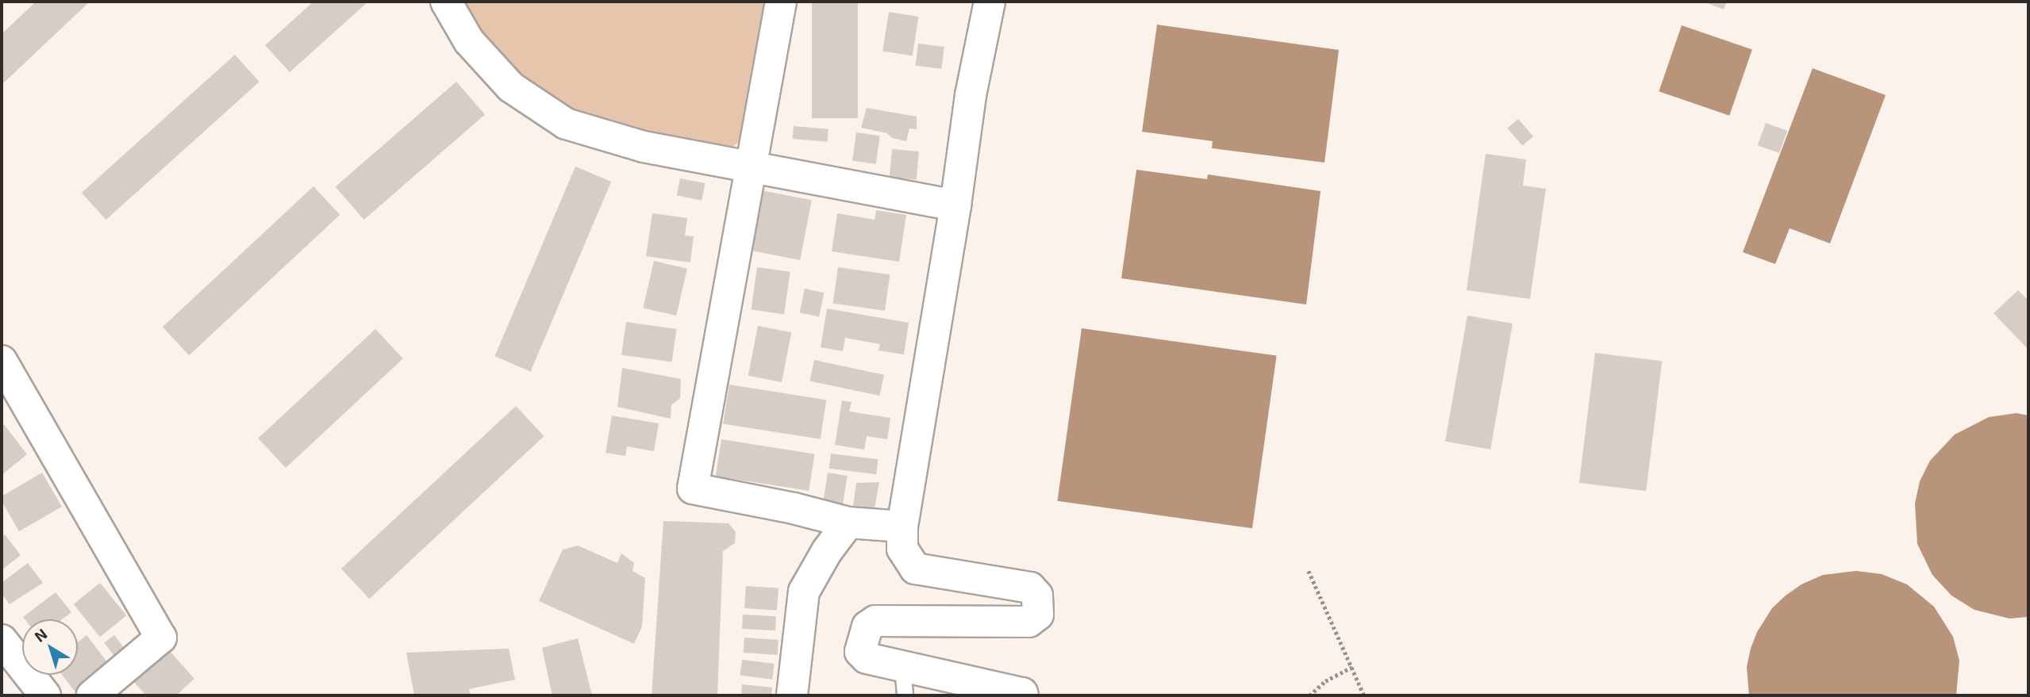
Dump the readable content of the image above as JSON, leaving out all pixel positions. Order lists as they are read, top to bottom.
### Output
{
  "north": "top left"
}
